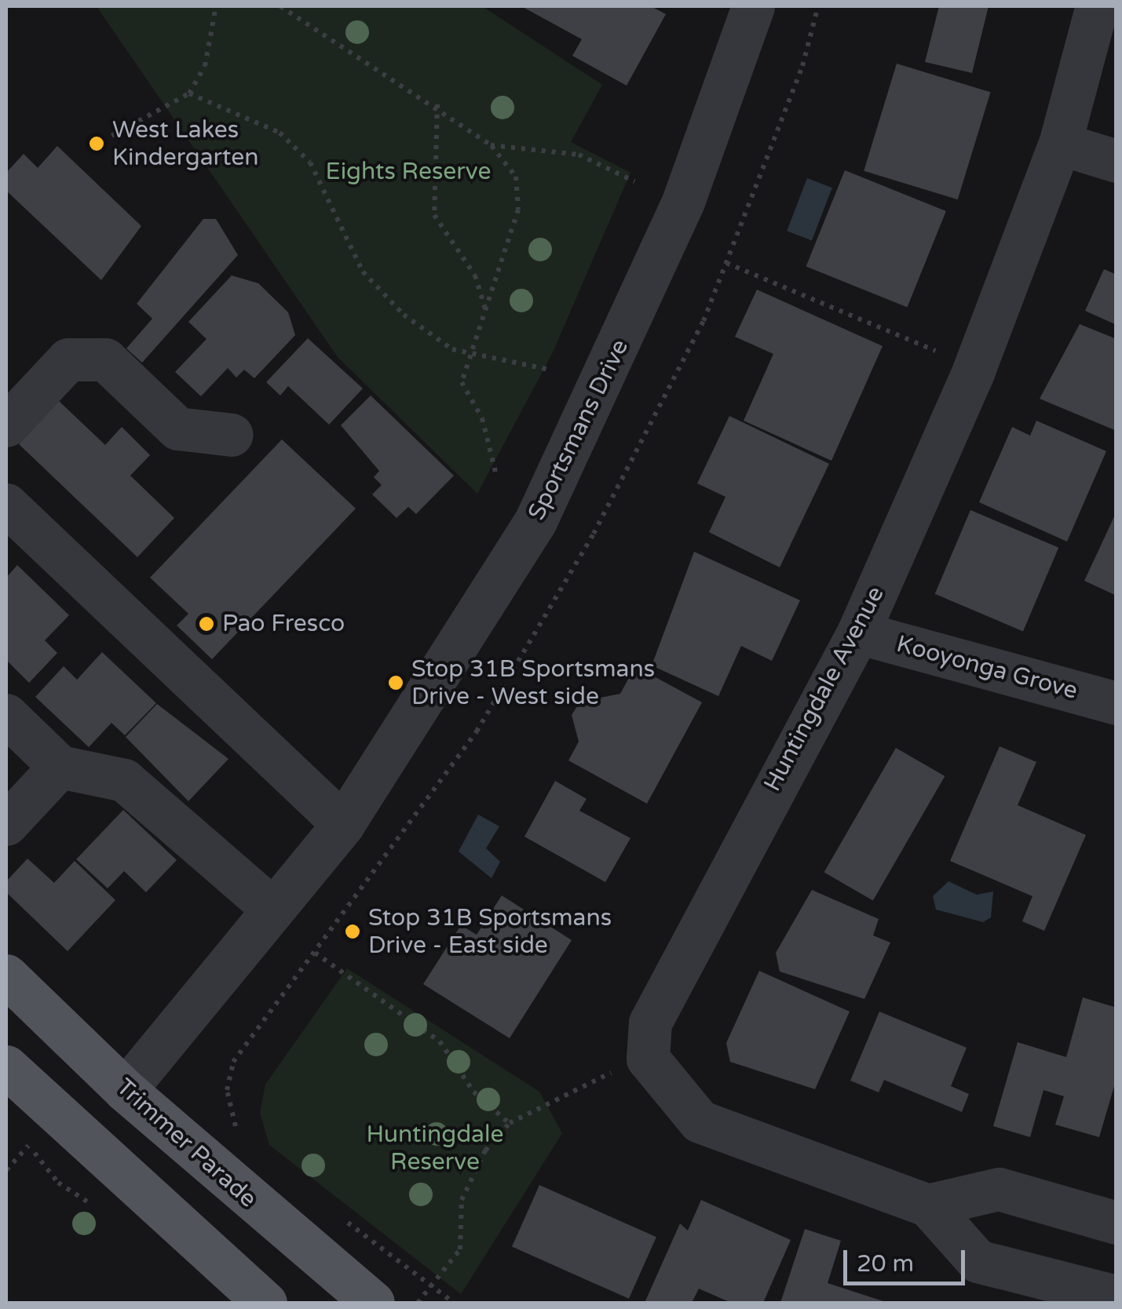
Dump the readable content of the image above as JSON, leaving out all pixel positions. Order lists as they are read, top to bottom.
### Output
{
  "streets": {
    "main road": ["Trimmer Parade"],
    "street": ["Sportsmans Drive", "Kooyonga Grove", "Huntingdale Avenue"]
  },
  "crossings": [
    ["Sportsmans Drive", "Trimmer Parade"],
    ["Kooyonga Grove", "Huntingdale Avenue"]
  ],
  "parks": ["Eights Reserve", "Huntingdale Reserve"],
  "places": [
    "West Lakes Kindergarten",
    "Pao Fresco",
    "Stop 31B Sportsmans Drive - West side",
    "Stop 31B Sportsmans Drive - East side"
  ],
  "scale_bar": "20 m"
}
